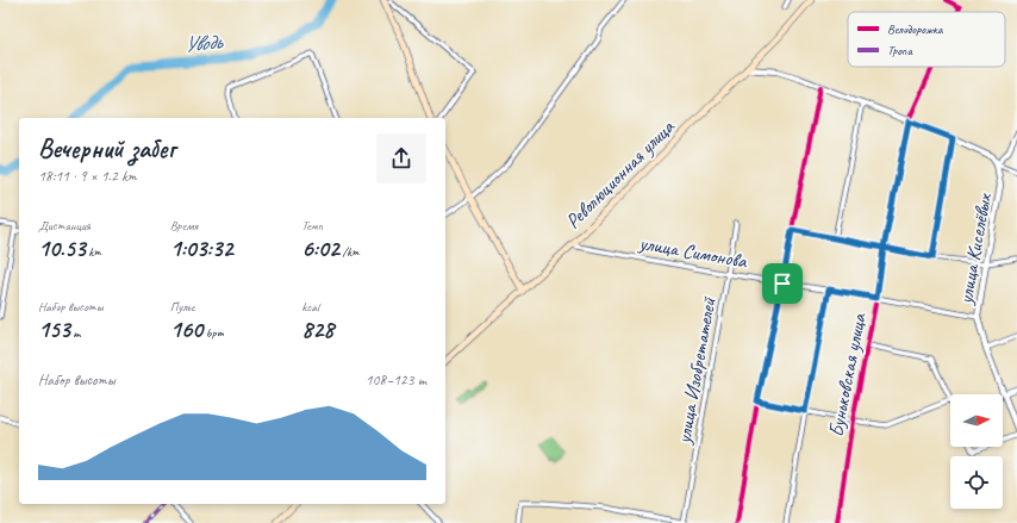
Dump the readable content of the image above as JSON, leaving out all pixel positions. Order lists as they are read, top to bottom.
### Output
{
  "streets": {
    "main road": ["Революционная улица"],
    "street": [
      "улица Киселёвых",
      "улица Симонова",
      "улица Изобретателей",
      "Буньковская улица"
    ]
  },
  "crossings": [
    ["Революционная улица", "улица Симонова"],
    ["улица Киселёвых", "улица Симонова"],
    ["улица Симонова", "улица Изобретателей"],
    ["улица Симонова", "Буньковская улица"]
  ],
  "water": ["Уводь"],
  "legend": ["Велодорожка", "Тропа"],
  "north": "right",
  "page": {
    "heading": ["Вечерний забег", "18:11 · 9 × 1.2 km"],
    "stats": [
      ["Дистанция", "10.53 km"],
      ["Время", "1:03:32"],
      ["Темп", "6:02 /km"],
      ["Набор высоты", "153 m"],
      ["Пульс", "160 bpm"],
      ["kcal", "828"]
    ],
    "chart": ["Набор высоты", "108–123 m"]
  }
}
